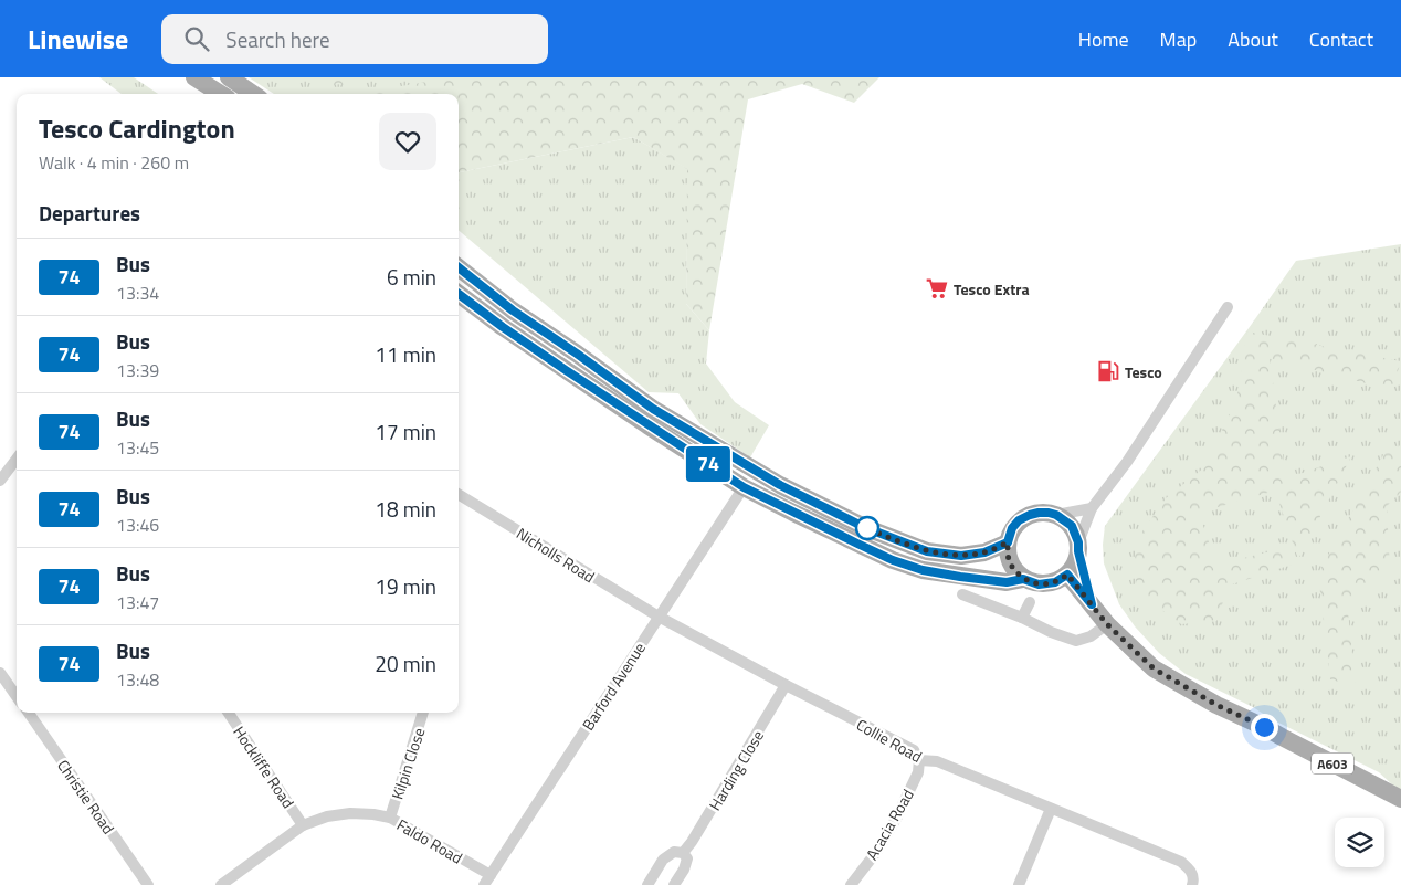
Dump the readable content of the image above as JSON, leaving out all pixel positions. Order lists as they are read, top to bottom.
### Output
{
  "streets": {
    "main road": ["A603"],
    "street": [
      "Nicholls Road",
      "Barford Avenue",
      "Collie Road",
      "Kilpin Close",
      "Hockliffe Road",
      "Harding Close",
      "Christie Road",
      "Acacia Road",
      "Faldo Road"
    ]
  },
  "crossings": [
    ["Nicholls Road", "Barford Avenue"],
    ["Nicholls Road", "Collie Road"],
    ["Barford Avenue", "Collie Road"],
    ["Barford Avenue", "Faldo Road"],
    ["Collie Road", "Harding Close"],
    ["Collie Road", "Acacia Road"],
    ["Kilpin Close", "Faldo Road"],
    ["Hockliffe Road", "Faldo Road"]
  ],
  "places": {
    "supermarket": ["Tesco Extra"],
    "fuel station": ["Tesco"]
  },
  "lines": ["bus line 74"],
  "page": {
    "header": "Linewise",
    "search": "Search here",
    "nav": [
      "Home",
      "Map",
      "About",
      "Contact"
    ],
    "on_map": "74",
    "heading": [
      ["Tesco Cardington", "Walk · 4 min · 260 m"],
      "Departures"
    ],
    "list": [
      {
        "mark": "74",
        "name": "Bus",
        "note": "13:34",
        "value": "6 min"
      },
      {
        "mark": "74",
        "name": "Bus",
        "note": "13:39",
        "value": "11 min"
      },
      {
        "mark": "74",
        "name": "Bus",
        "note": "13:45",
        "value": "17 min"
      },
      {
        "mark": "74",
        "name": "Bus",
        "note": "13:46",
        "value": "18 min"
      },
      {
        "mark": "74",
        "name": "Bus",
        "note": "13:47",
        "value": "19 min"
      },
      {
        "mark": "74",
        "name": "Bus",
        "note": "13:48",
        "value": "20 min"
      }
    ]
  }
}
